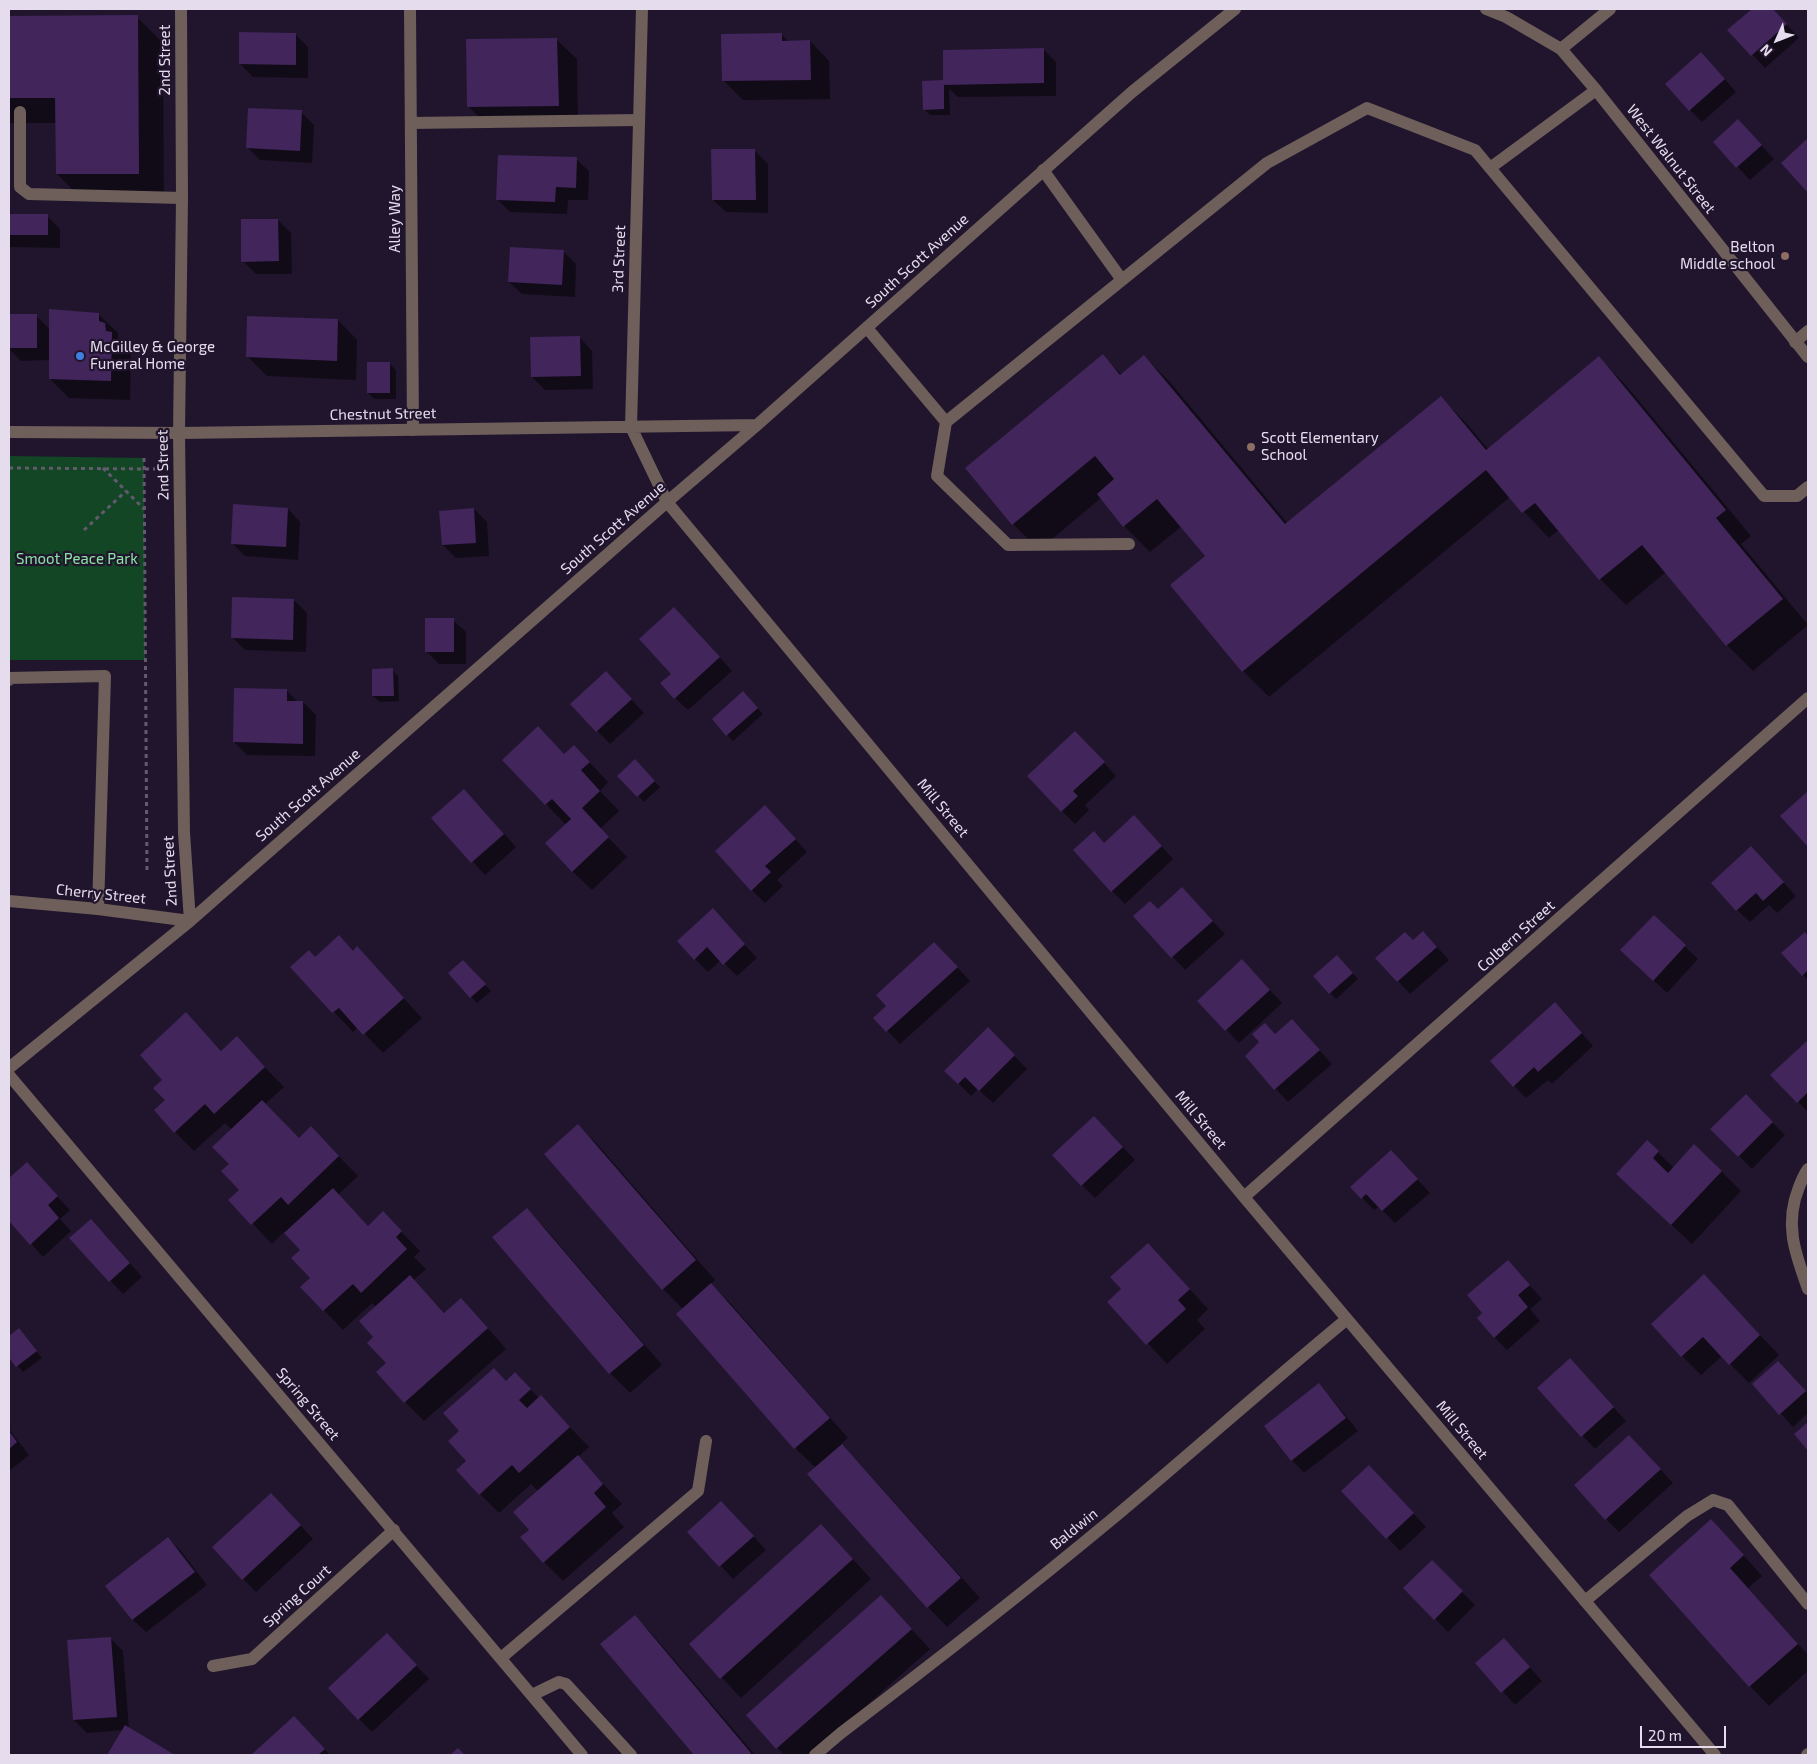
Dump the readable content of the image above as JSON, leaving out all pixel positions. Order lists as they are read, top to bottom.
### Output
{
  "streets": {
    "street": [
      "2nd Street",
      "West Walnut Street",
      "Alley Way",
      "3rd Street",
      "South Scott Avenue",
      "Chestnut Street",
      "Mill Street",
      "Cherry Street",
      "Colbern Street",
      "Spring Street",
      "Baldwin",
      "Spring Court"
    ]
  },
  "crossings": [
    ["2nd Street", "South Scott Avenue"],
    ["2nd Street", "Chestnut Street"],
    ["2nd Street", "Cherry Street"],
    ["Alley Way", "Chestnut Street"],
    ["3rd Street", "South Scott Avenue"],
    ["3rd Street", "Chestnut Street"],
    ["3rd Street", "Mill Street"],
    ["South Scott Avenue", "Chestnut Street"],
    ["South Scott Avenue", "Mill Street"],
    ["South Scott Avenue", "Cherry Street"],
    ["Mill Street", "Colbern Street"],
    ["Mill Street", "Baldwin"],
    ["Spring Street", "Spring Court"]
  ],
  "parks": ["Smoot Peace Park"],
  "places": ["Belton Middle school", "McGilley & George Funeral Home", "Scott Elementary School"],
  "scale_bar": "20 m",
  "north": "bottom left"
}
